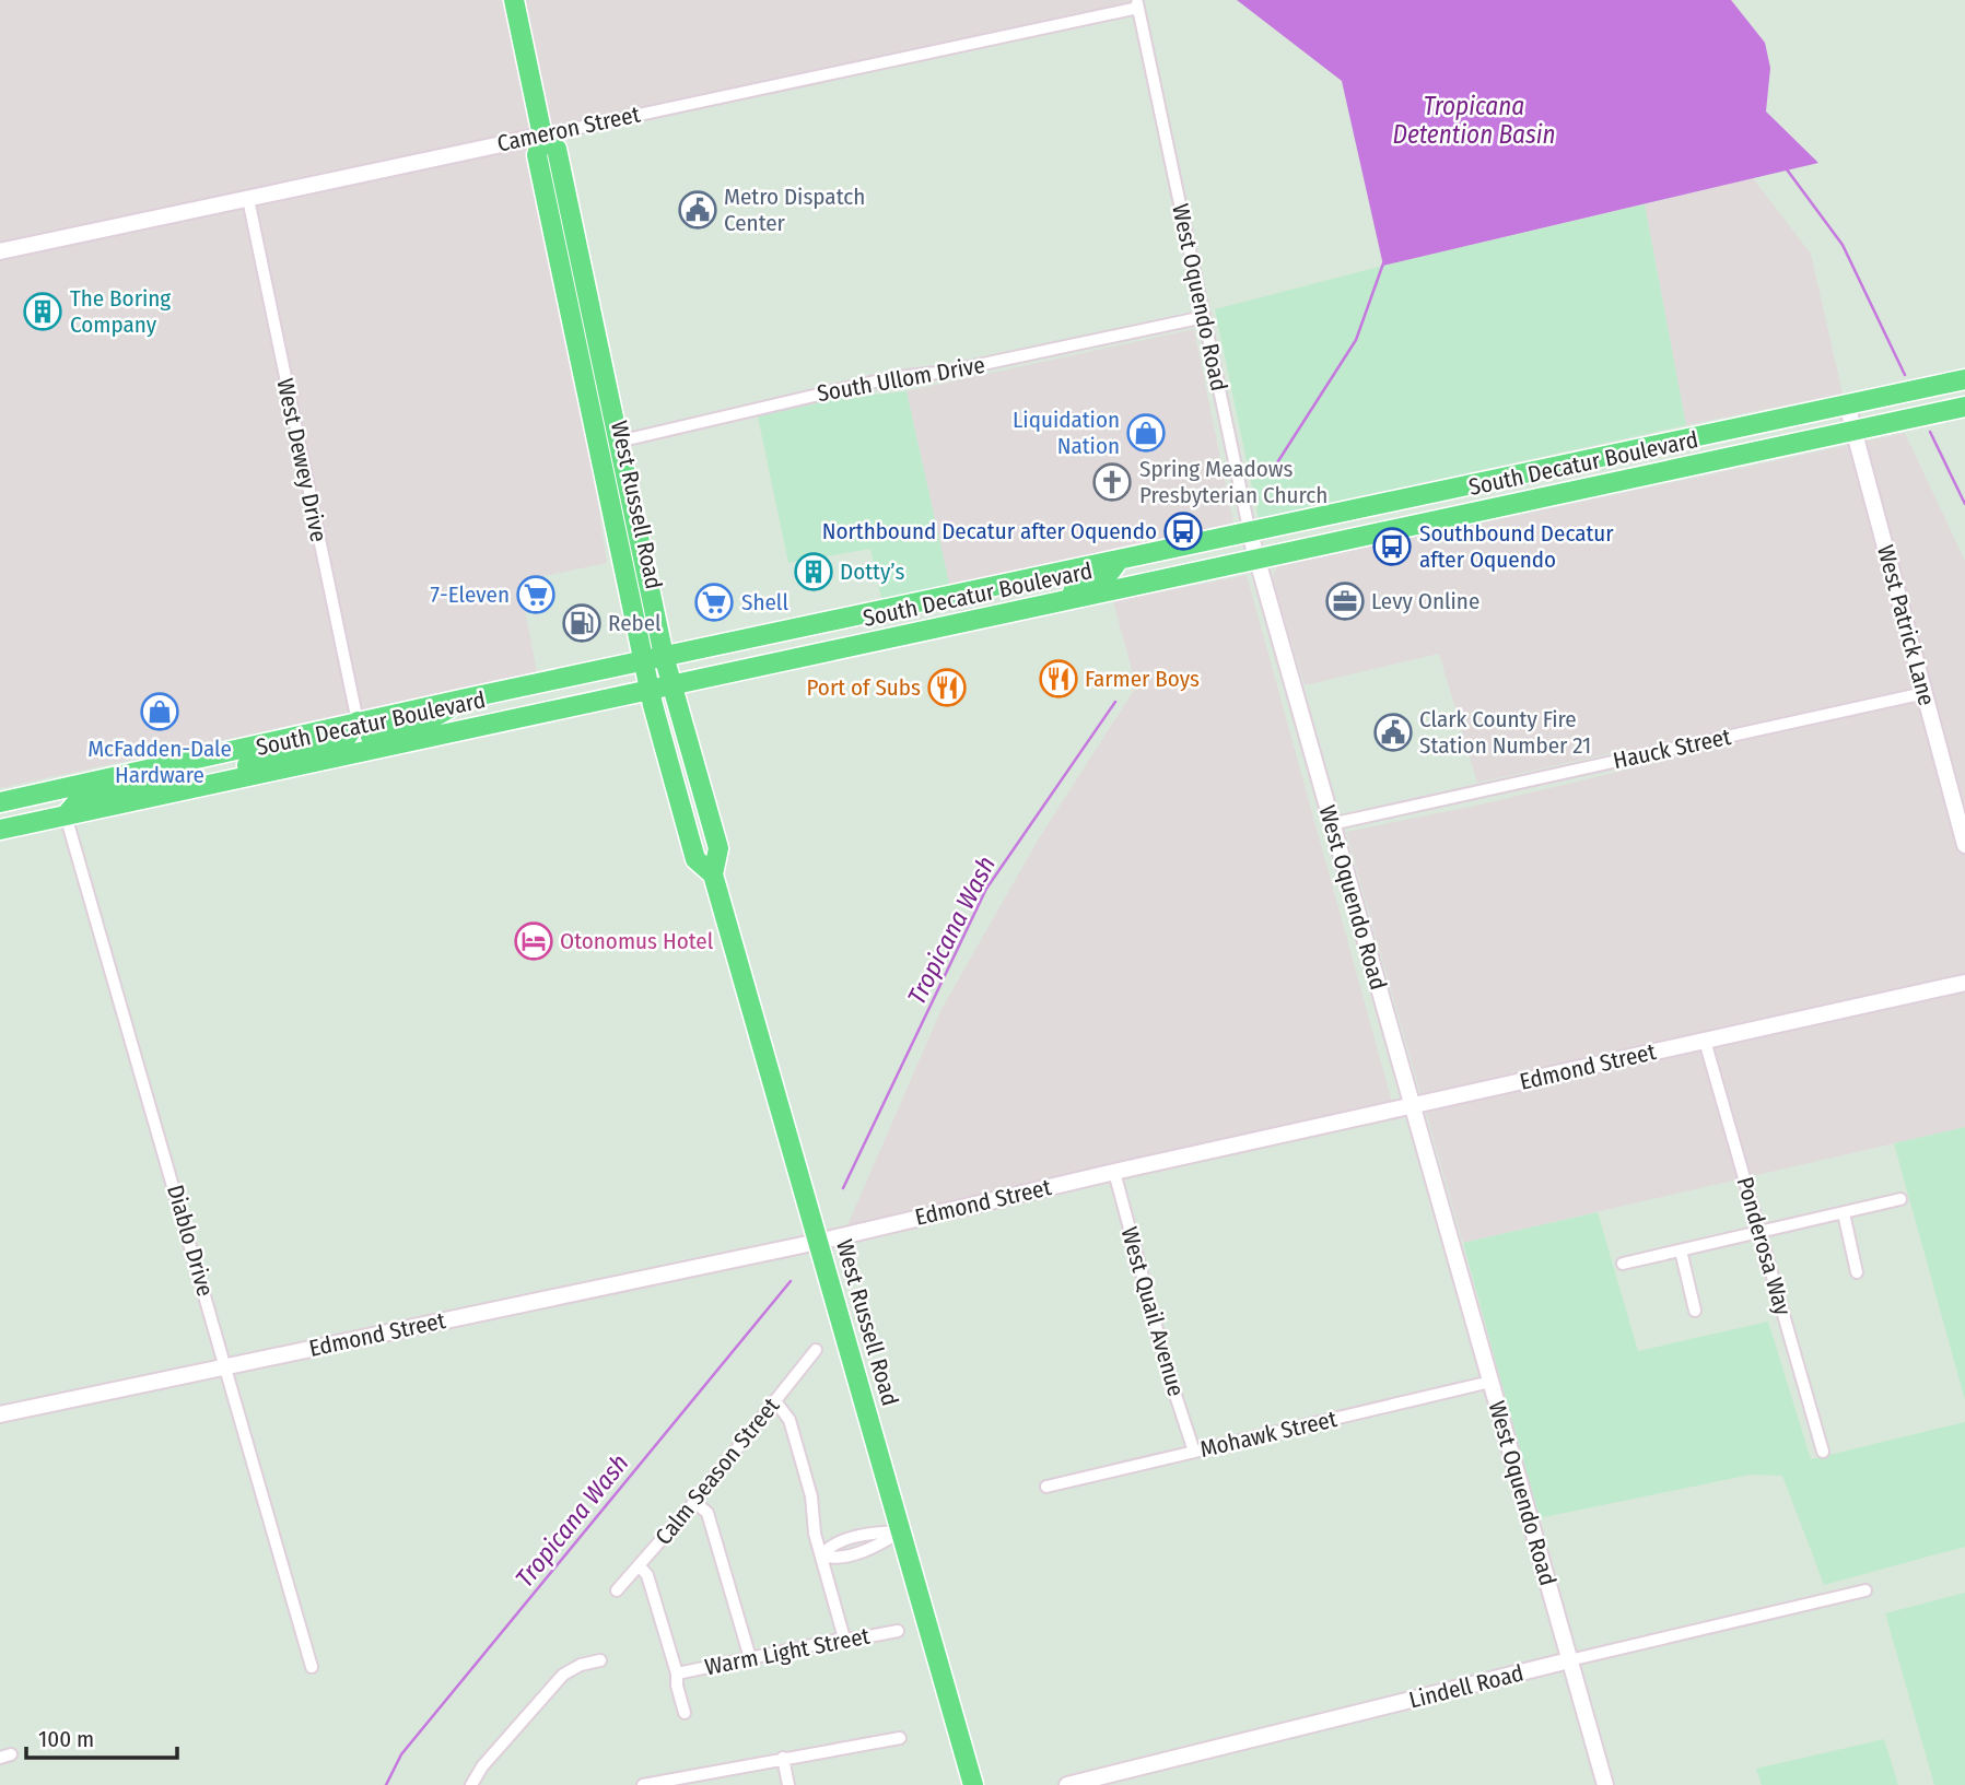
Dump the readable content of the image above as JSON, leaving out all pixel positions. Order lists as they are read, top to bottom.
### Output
{
  "streets": {
    "main road": ["South Decatur Boulevard", "West Russell Road"],
    "street": [
      "Cameron Street",
      "West Oquendo Road",
      "South Ullom Drive",
      "West Dewey Drive",
      "West Patrick Lane",
      "Hauck Street",
      "Edmond Street",
      "Diablo Drive",
      "Ponderosa Way",
      "West Quail Avenue",
      "Mohawk Street",
      "Calm Season Street",
      "Warm Light Street",
      "Lindell Road"
    ]
  },
  "crossings": [
    ["Cameron Street", "West Oquendo Road"],
    ["Cameron Street", "West Dewey Drive"],
    ["Cameron Street", "West Russell Road"],
    ["West Oquendo Road", "South Ullom Drive"],
    ["West Oquendo Road", "South Decatur Boulevard"],
    ["West Oquendo Road", "Hauck Street"],
    ["West Oquendo Road", "Edmond Street"],
    ["West Oquendo Road", "Mohawk Street"],
    ["West Oquendo Road", "Lindell Road"],
    ["South Ullom Drive", "West Russell Road"],
    ["West Dewey Drive", "South Decatur Boulevard"],
    ["South Decatur Boulevard", "West Russell Road"],
    ["South Decatur Boulevard", "West Patrick Lane"],
    ["South Decatur Boulevard", "Diablo Drive"],
    ["West Russell Road", "Edmond Street"],
    ["West Patrick Lane", "Hauck Street"],
    ["Edmond Street", "Diablo Drive"],
    ["Edmond Street", "Ponderosa Way"],
    ["Edmond Street", "West Quail Avenue"],
    ["West Quail Avenue", "Mohawk Street"]
  ],
  "water": ["Tropicana Detention Basin", "Tropicana Wash"],
  "places": {
    "public building": ["Metro Dispatch Center", "Clark County Fire Station Number 21"],
    "building": ["The Boring Company", "Dotty’s"],
    "shop": ["Liquidation Nation", "McFadden-Dale Hardware"],
    "church": ["Spring Meadows Presbyterian Church"],
    "bus stop": ["Northbound Decatur after Oquendo", "Southbound Decatur after Oquendo"],
    "supermarket": ["7-Eleven", "Shell"],
    "office": ["Levy Online"],
    "fuel station": ["Rebel"],
    "restaurant": ["Farmer Boys", "Port of Subs"],
    "hotel": ["Otonomus Hotel"]
  },
  "scale_bar": "100 m"
}
